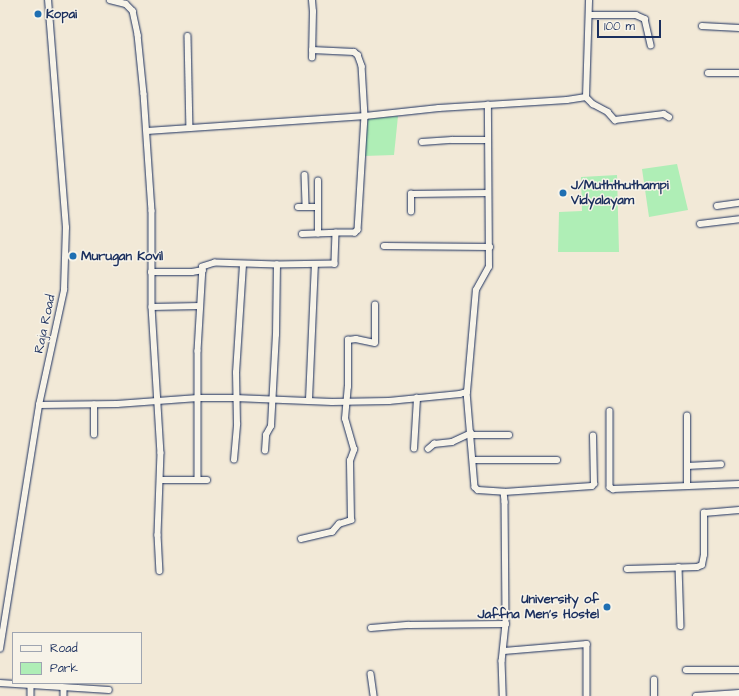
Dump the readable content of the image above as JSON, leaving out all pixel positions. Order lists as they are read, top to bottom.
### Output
{
  "streets": {
    "street": ["Raja Road"]
  },
  "places": [
    "Kopai",
    "J/Muththuthampi Vidyalayam",
    "Murugan Kovil",
    "University of Jaffna Men's Hostel"
  ],
  "legend": ["Road", "Park"],
  "scale_bar": "100 m"
}
